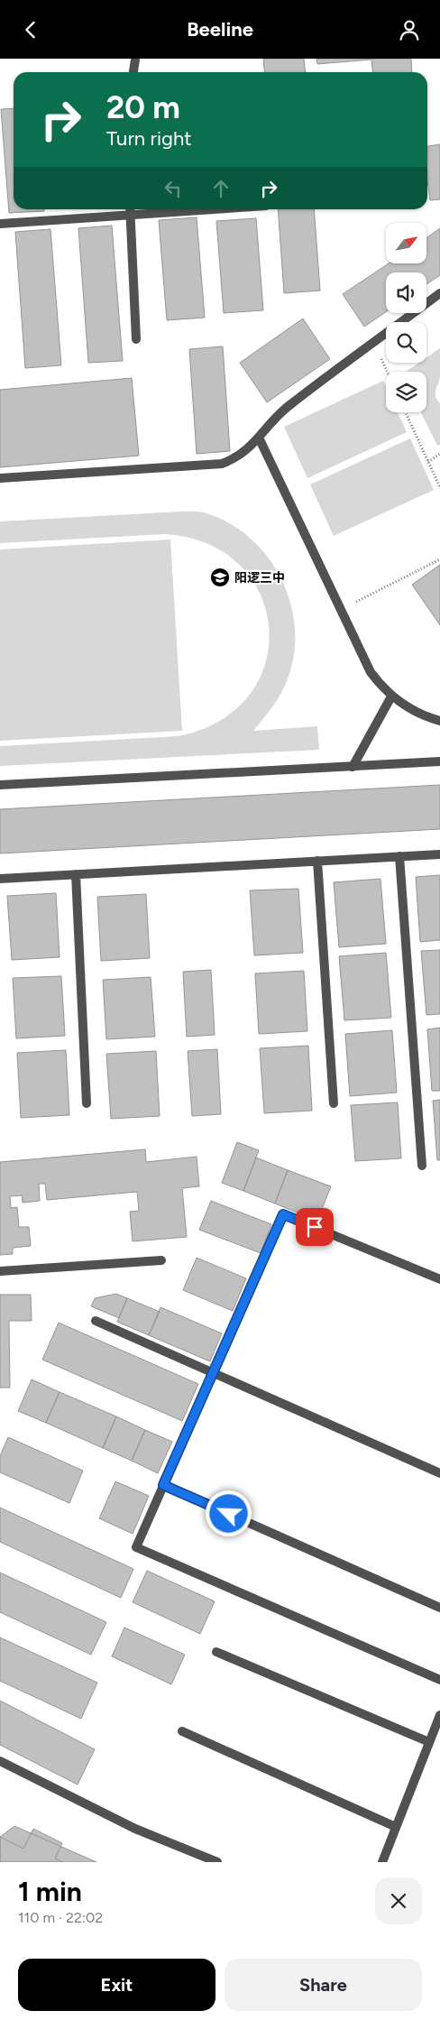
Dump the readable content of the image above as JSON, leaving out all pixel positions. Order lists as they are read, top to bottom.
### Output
{
  "places": {
    "school or university": ["阳逻三中"]
  },
  "north": "top right",
  "page": {
    "header": "Beeline",
    "turn": ["20 m", "Turn right"],
    "heading": ["1 min", "110 m · 22:02"],
    "buttons": ["Exit", "Share"]
  }
}
